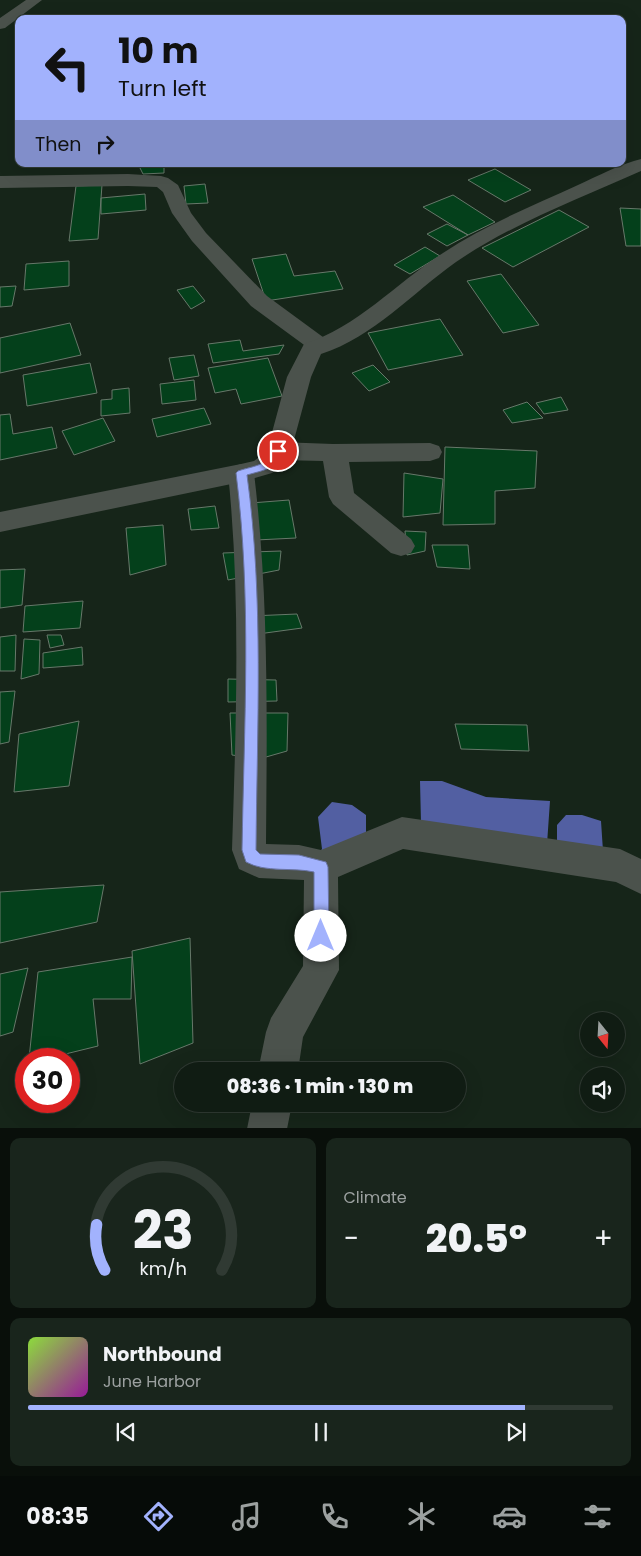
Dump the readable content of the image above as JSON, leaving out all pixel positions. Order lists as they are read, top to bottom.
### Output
{
  "north": "bottom",
  "page": {
    "turn": ["10 m", "Turn left"],
    "then": "Then",
    "limit": "30",
    "trip": "08:36 · 1 min · 130 m",
    "tile": "Climate",
    "heat": ["−", "20.5°", "+"],
    "song": ["Northbound", "June Harbor"],
    "tabs": "08:35",
    "gauge": ["23", "km/h"]
  }
}
